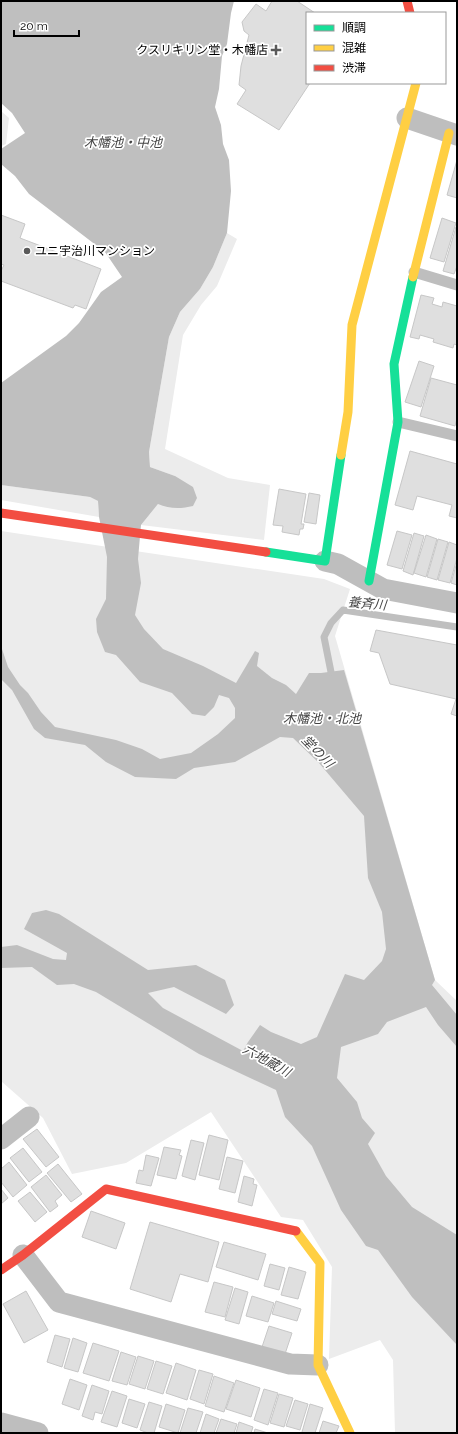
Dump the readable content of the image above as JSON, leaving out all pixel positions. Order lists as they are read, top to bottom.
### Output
{
  "water": [
    "木幡池・中池",
    "養斉川",
    "木幡池・北池",
    "堂の川",
    "六地蔵川"
  ],
  "places": {
    "health": ["クスリキリン堂・木幡店"],
    "other": ["ユニ宇治川マンション"]
  },
  "legend": ["順調", "混雑", "渋滞"],
  "scale_bar": "20 m"
}
